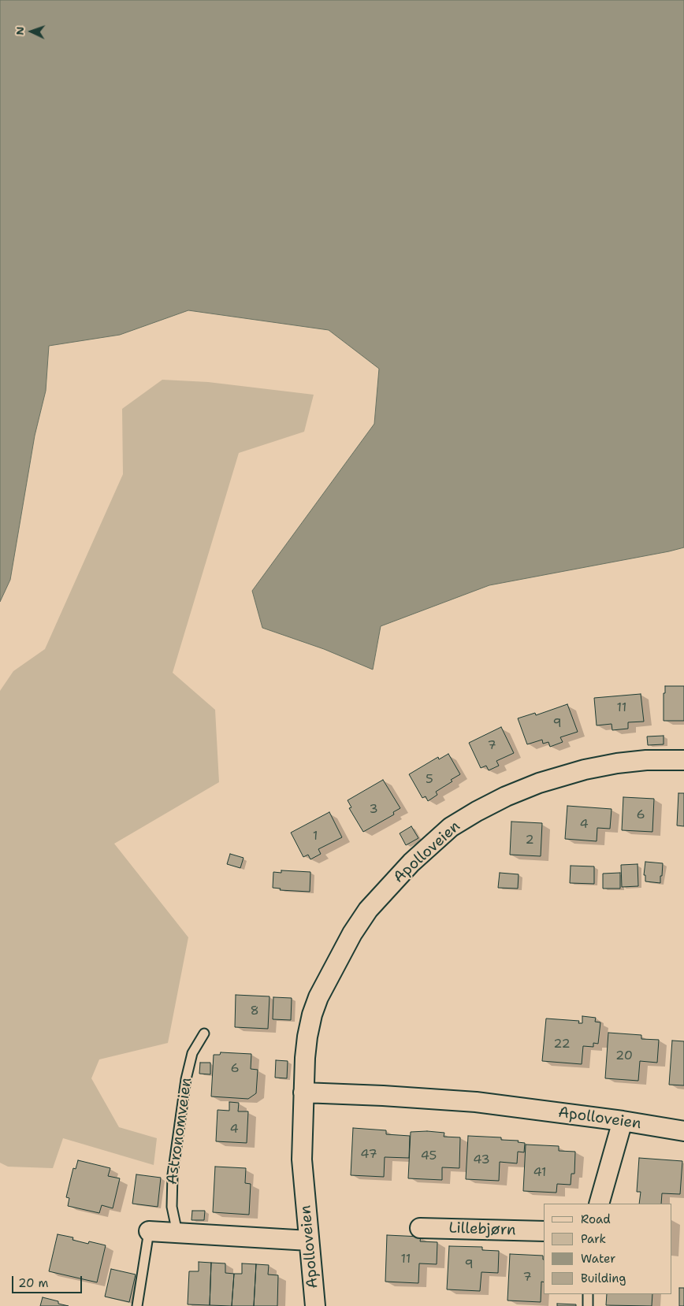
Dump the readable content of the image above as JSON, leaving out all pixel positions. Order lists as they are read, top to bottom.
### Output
{
  "streets": {
    "street": ["Apolloveien", "Lillebjørn"],
    "lane": ["Astronomveien"]
  },
  "house_numbers": [
    "11",
    "9",
    "7",
    "5",
    "3",
    "6",
    "4",
    "1",
    "2",
    "8",
    "22",
    "20",
    "6",
    "4",
    "47",
    "45",
    "43",
    "41",
    "11",
    "9",
    "7"
  ],
  "legend": [
    "Road",
    "Park",
    "Water",
    "Building"
  ],
  "scale_bar": "20 m",
  "north": "left"
}
